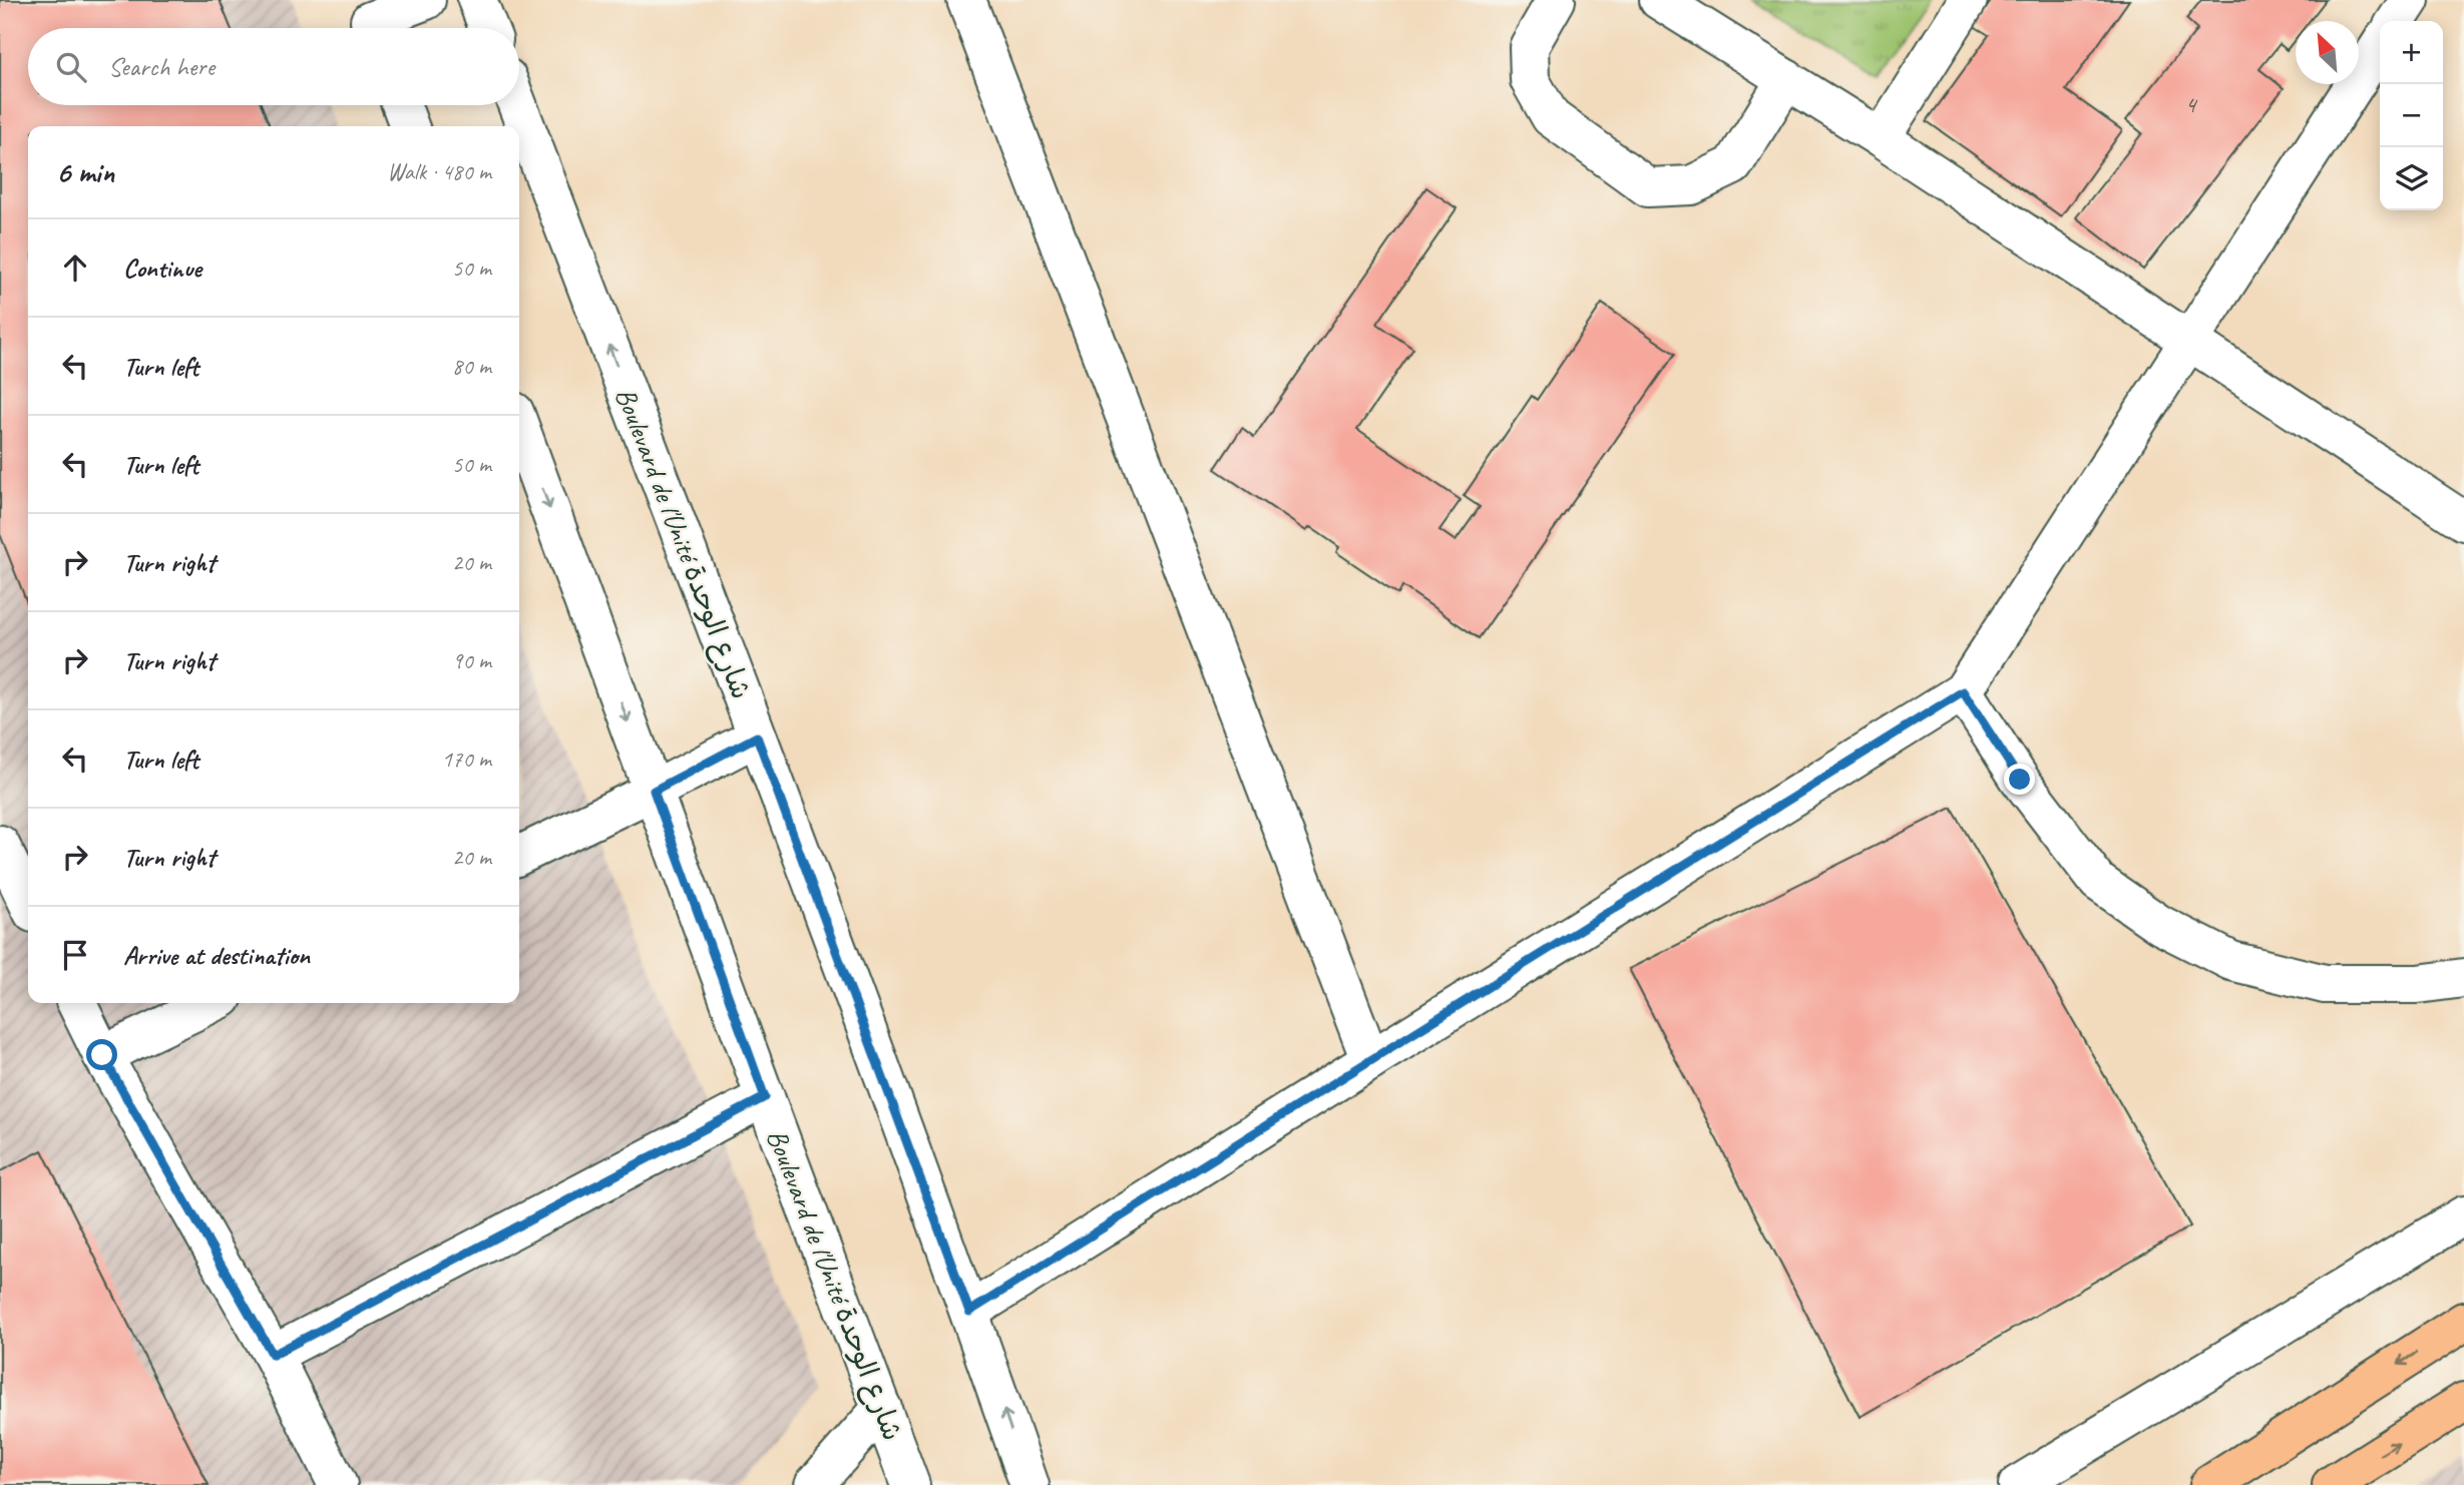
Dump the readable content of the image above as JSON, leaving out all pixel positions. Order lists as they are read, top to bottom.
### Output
{
  "streets": {
    "street": ["Boulevard de l'Unité شارع الوحدة"]
  },
  "house_numbers": ["4"],
  "north": "top left",
  "page": {
    "map_buttons": ["+", "−"],
    "search": "Search here",
    "heading": ["6 min", "Walk · 480 m"],
    "list": [
      ["Continue", "50 m"],
      ["Turn left", "80 m"],
      ["Turn left", "50 m"],
      ["Turn right", "20 m"],
      ["Turn right", "90 m"],
      ["Turn left", "170 m"],
      ["Turn right", "20 m"],
      "Arrive at destination"
    ]
  }
}
